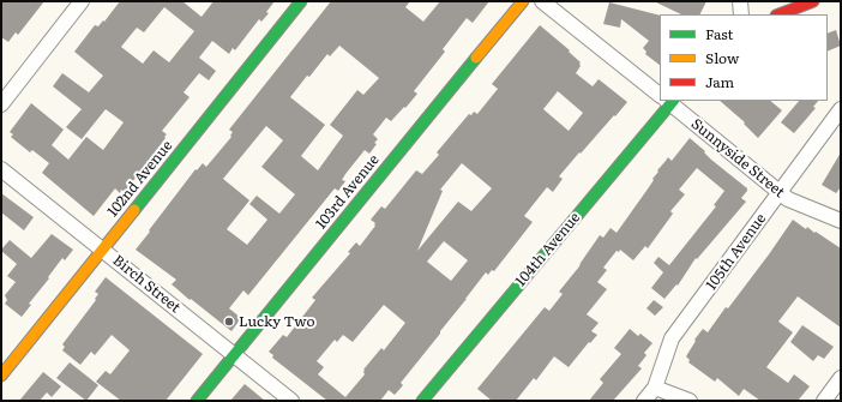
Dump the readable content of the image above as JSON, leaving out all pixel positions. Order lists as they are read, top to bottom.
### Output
{
  "streets": {
    "street": [
      "Sunnyside Street",
      "102nd Avenue",
      "103rd Avenue",
      "104th Avenue",
      "105th Avenue",
      "Birch Street"
    ]
  },
  "crossings": [
    ["Sunnyside Street", "105th Avenue"],
    ["102nd Avenue", "Birch Street"],
    ["103rd Avenue", "Birch Street"]
  ],
  "places": ["Lucky Two"],
  "legend": ["Fast", "Slow", "Jam"]
}
